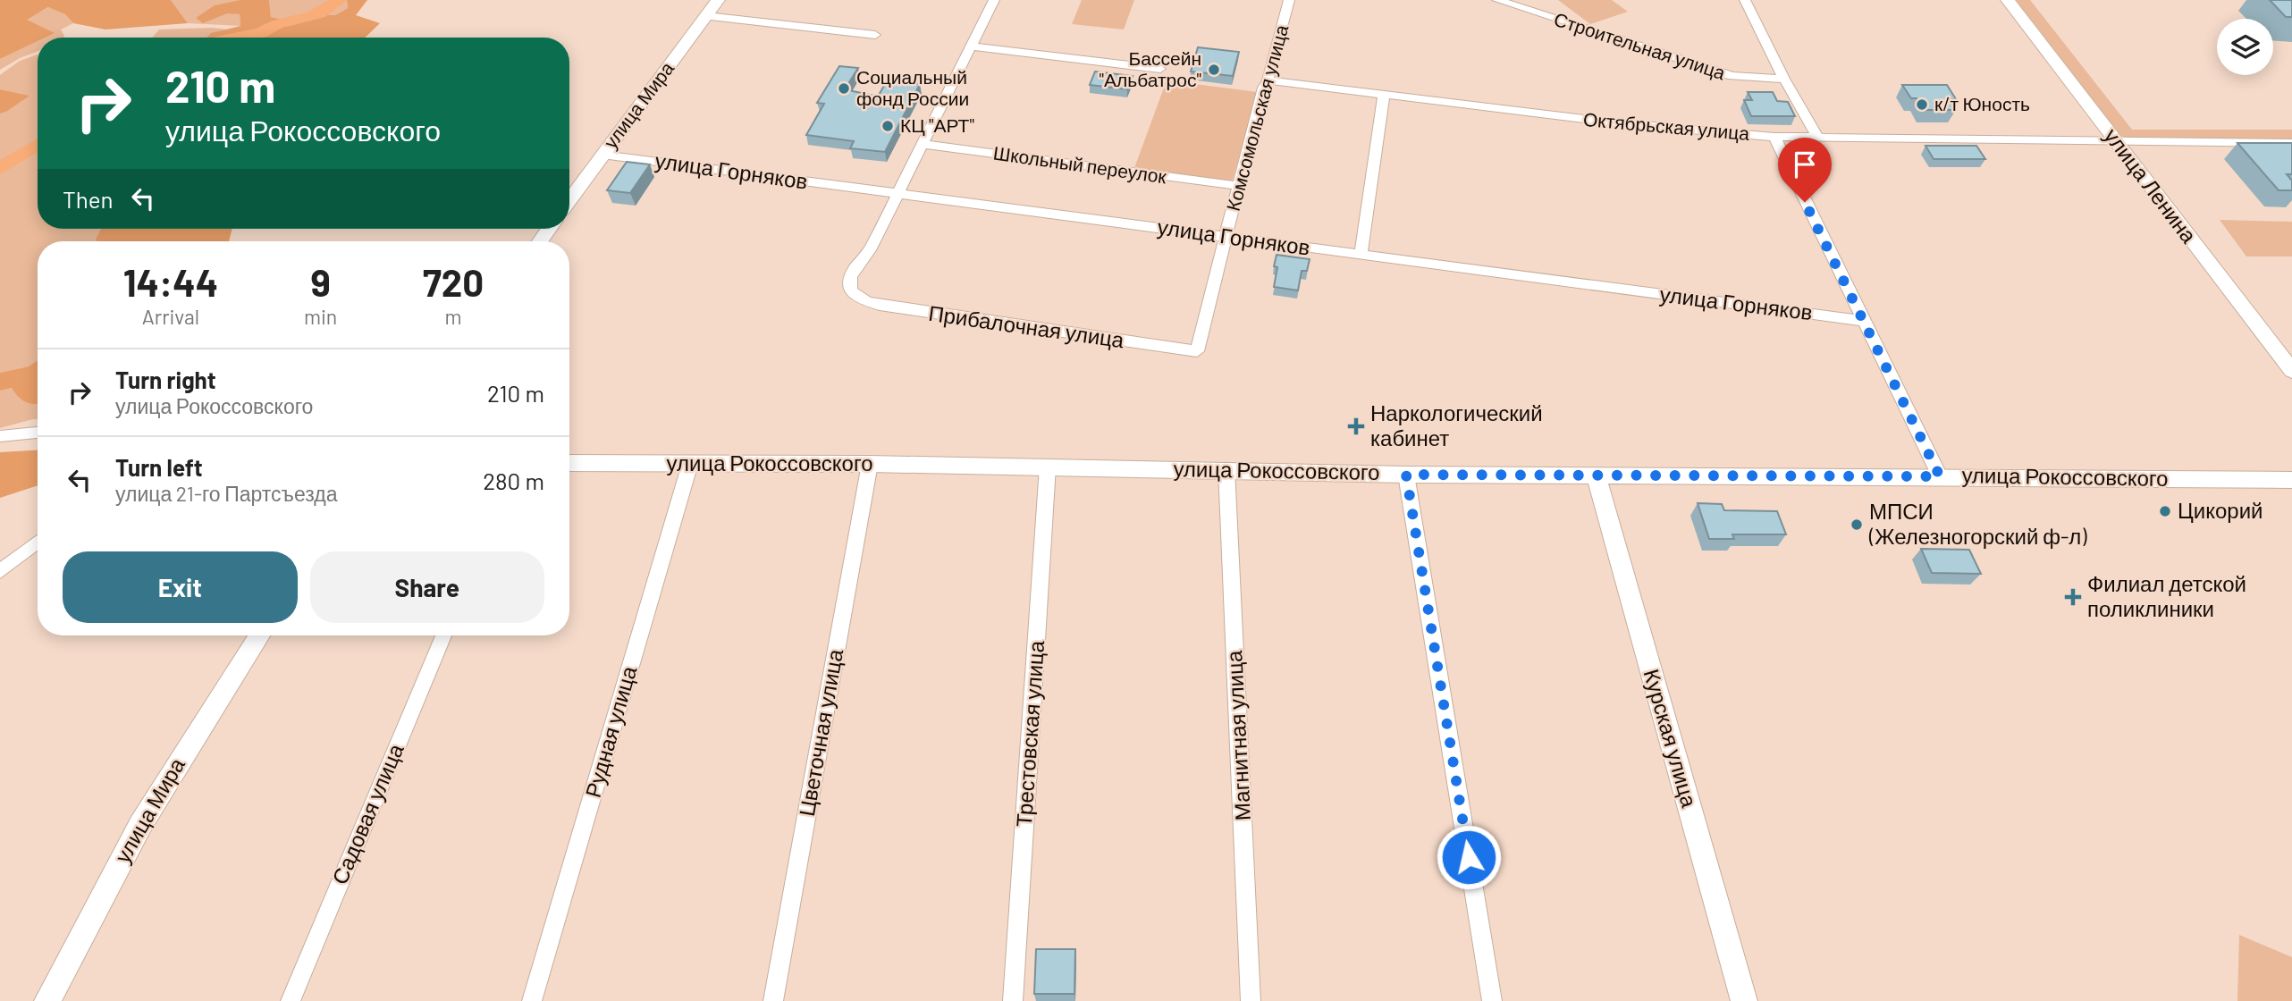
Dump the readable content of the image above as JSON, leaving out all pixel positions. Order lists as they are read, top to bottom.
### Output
{
  "streets": {
    "main road": [
      "улица Мира",
      "улица Ленина",
      "улица Рокоссовского",
      "Курская улица"
    ],
    "street": [
      "Строительная улица",
      "Комсомольская улица",
      "Октябрьская улица",
      "Школьный переулок",
      "улица Горняков",
      "Прибалочная улица",
      "Рудная улица",
      "Цветочная улица",
      "Трестовская улица",
      "Магнитная улица",
      "Садовая улица"
    ]
  },
  "crossings": [
    ["улица Мира", "улица Горняков"],
    ["Комсомольская улица", "Октябрьская улица"],
    ["Комсомольская улица", "Школьный переулок"],
    ["Комсомольская улица", "улица Горняков"],
    ["Комсомольская улица", "Прибалочная улица"],
    ["Октябрьская улица", "улица Ленина"],
    ["улица Горняков", "Прибалочная улица"],
    ["улица Рокоссовского", "Рудная улица"],
    ["улица Рокоссовского", "Цветочная улица"],
    ["улица Рокоссовского", "Трестовская улица"],
    ["улица Рокоссовского", "Магнитная улица"],
    ["улица Рокоссовского", "Курская улица"]
  ],
  "places": {
    "other": [
      "Бассейн \"Альбатрос\"",
      "Социальный фонд России",
      "к/т Юность",
      "КЦ \"АРТ\"",
      "Цикорий",
      "МПСИ (Железногорский ф-л)"
    ],
    "health": ["Наркологический кабинет", "Филиал детской поликлиники"]
  },
  "page": {
    "turn": ["210 m", "улица Рокоссовского"],
    "then": "Then",
    "eta": [
      "14:44",
      "Arrival",
      "9",
      "min",
      "720",
      "m"
    ],
    "list": [
      {
        "name": "Turn right",
        "note": "улица Рокоссовского",
        "value": "210 m"
      },
      {
        "name": "Turn left",
        "note": "улица 21-го Партсъезда",
        "value": "280 m"
      }
    ],
    "buttons": ["Exit", "Share"]
  }
}
